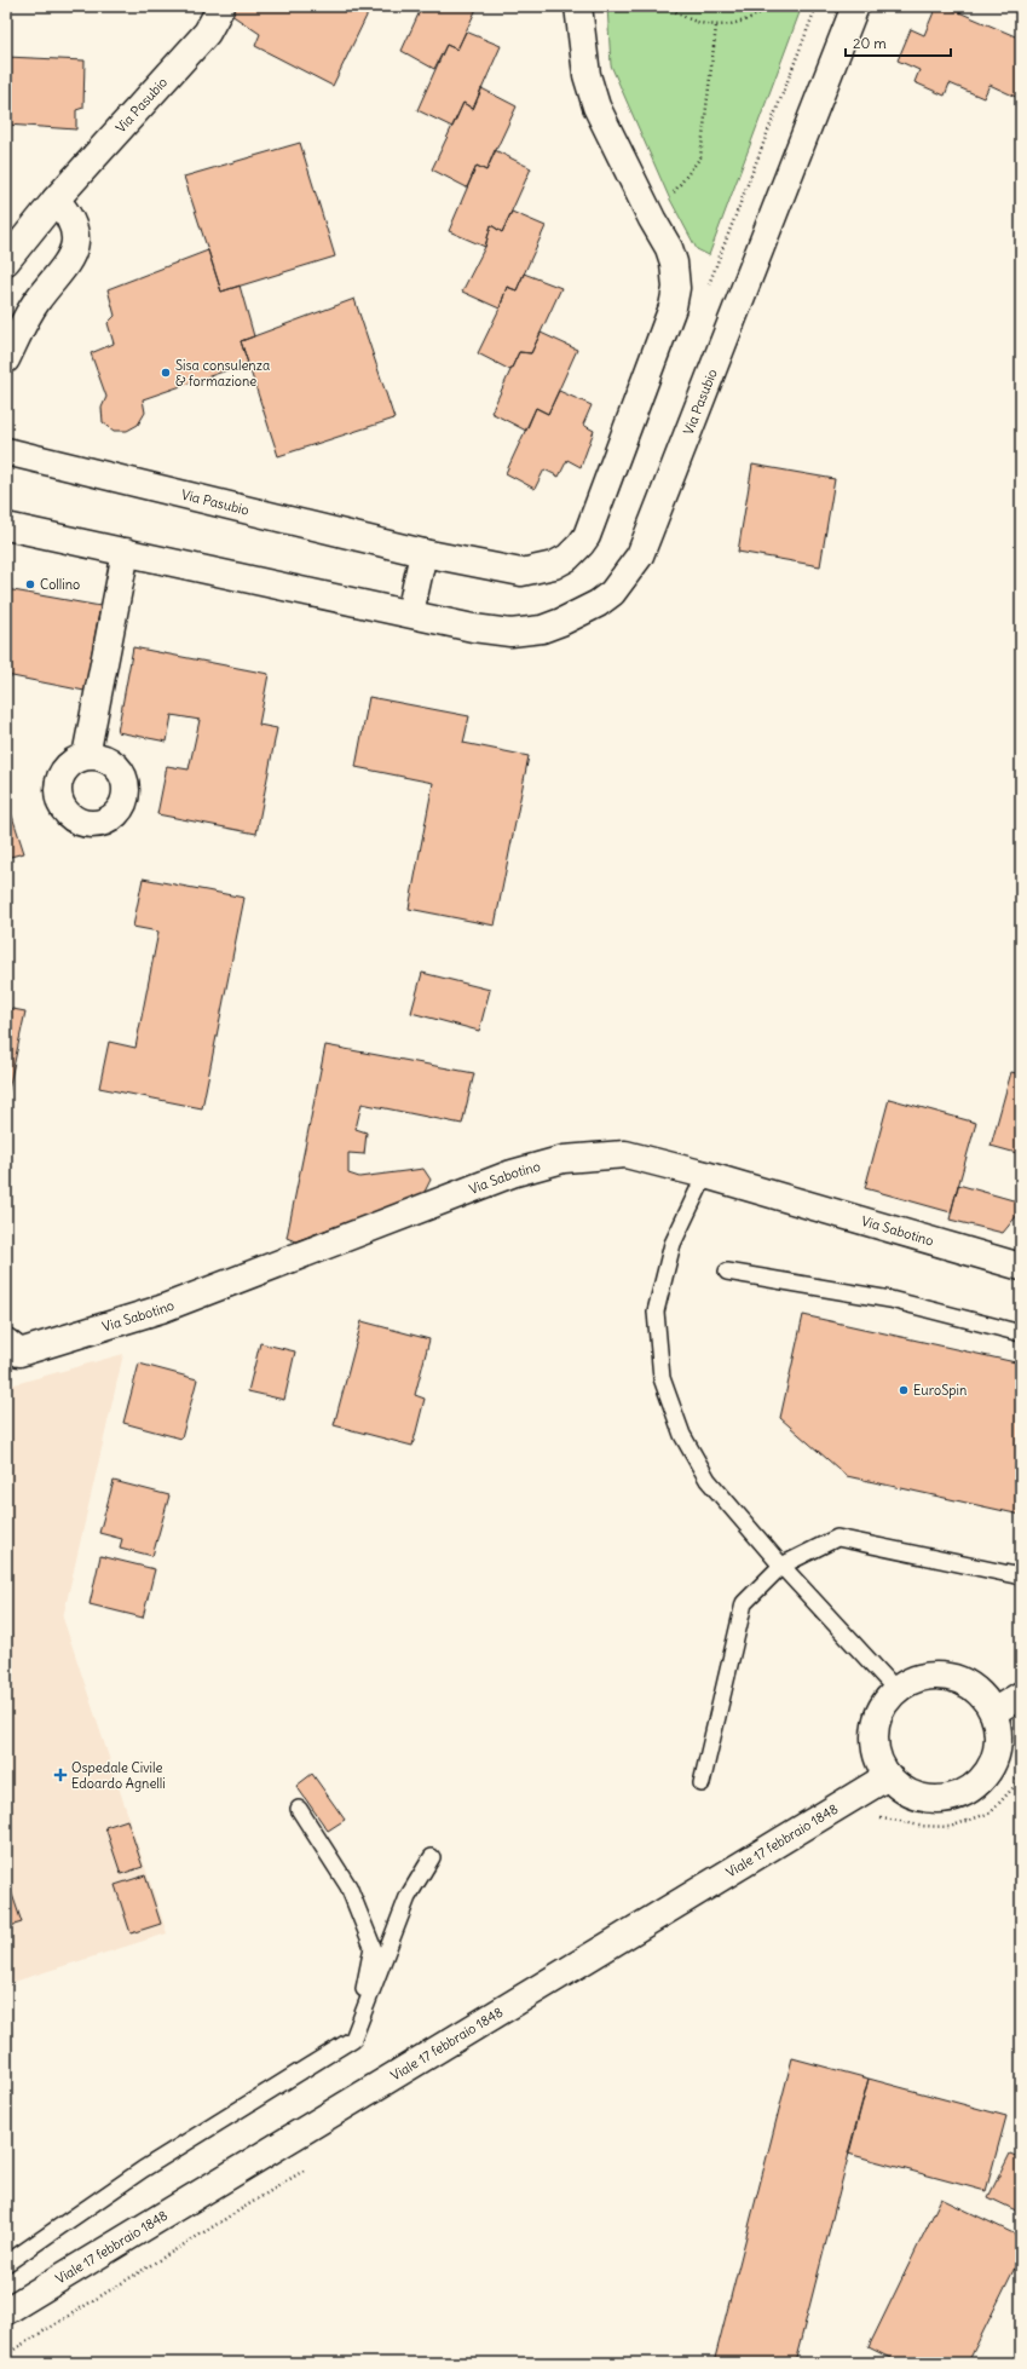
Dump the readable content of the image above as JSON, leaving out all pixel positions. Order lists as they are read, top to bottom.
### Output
{
  "streets": {
    "street": ["Via Pasubio", "Via Sabotino", "Viale 17 febbraio 1848"]
  },
  "places": {
    "other": ["Sisa consulenza & formazione", "Collino", "EuroSpin"],
    "health": ["Ospedale Civile Edoardo Agnelli"]
  },
  "scale_bar": "20 m"
}
